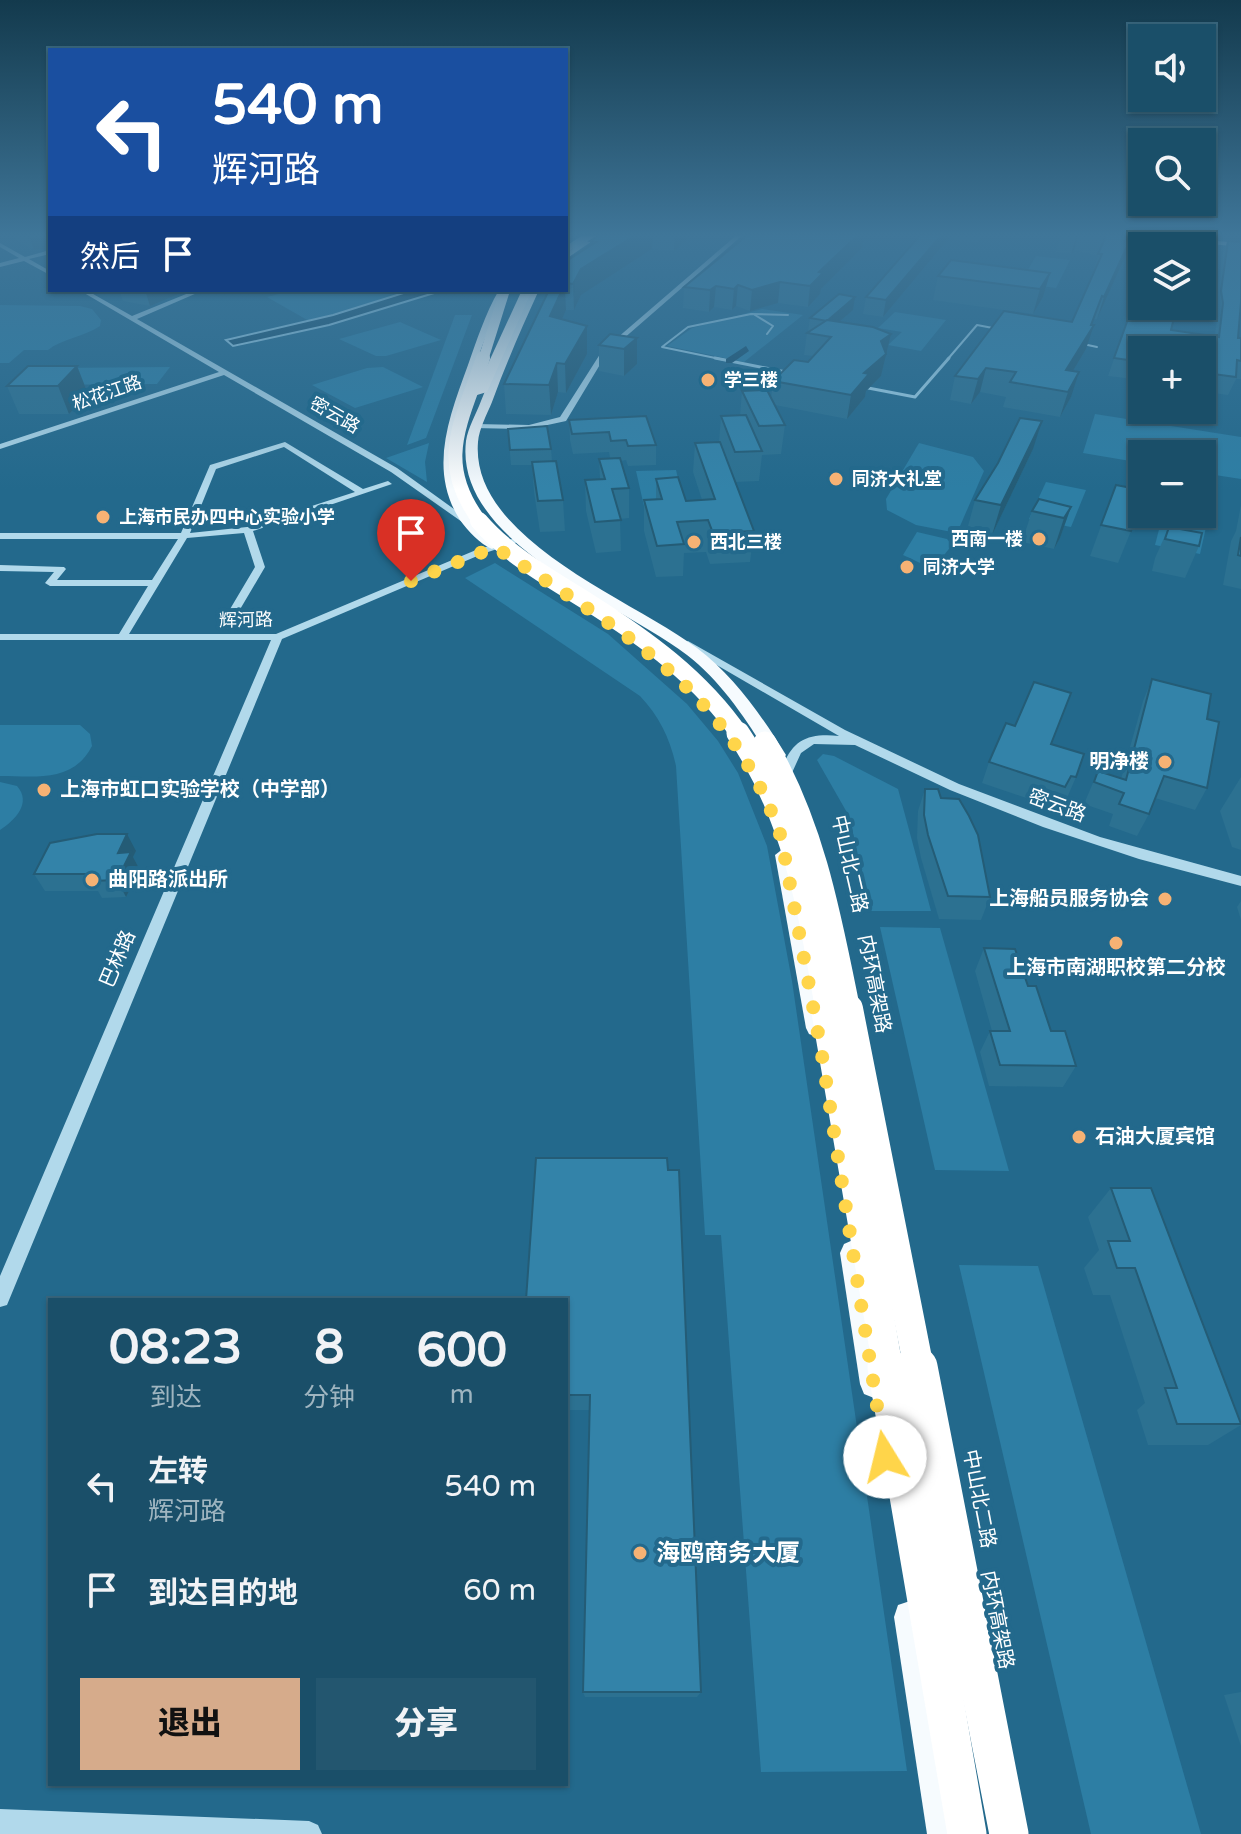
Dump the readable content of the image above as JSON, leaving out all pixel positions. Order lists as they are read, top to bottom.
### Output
{
  "streets": {
    "highway": ["内环高架路"],
    "main road": ["中山北二路"],
    "street": [
      "松花江路",
      "密云路",
      "辉河路",
      "巴林路"
    ]
  },
  "crossings": [
    ["松花江路", "密云路"],
    ["密云路", "中山北二路"],
    ["辉河路", "中山北二路"],
    ["辉河路", "巴林路"],
    ["中山北二路", "内环高架路"]
  ],
  "places": [
    "学三楼",
    "同济大礼堂",
    "上海市民办四中心实验小学",
    "西南一楼",
    "西北三楼",
    "同济大学",
    "明净楼",
    "上海市虹口实验学校（中学部）",
    "曲阳路派出所",
    "上海船员服务协会",
    "上海市南湖职校第二分校",
    "石油大厦宾馆",
    "海鸥商务大厦"
  ],
  "page": {
    "map_buttons": ["+", "−"],
    "turn": ["540 m", "辉河路"],
    "then": "然后",
    "eta": [
      "08:23",
      "到达",
      "8",
      "分钟",
      "600",
      "m"
    ],
    "list": [
      {
        "name": "左转",
        "note": "辉河路",
        "value": "540 m"
      },
      {
        "name": "到达目的地",
        "value": "60 m"
      }
    ],
    "buttons": ["退出", "分享"]
  }
}
